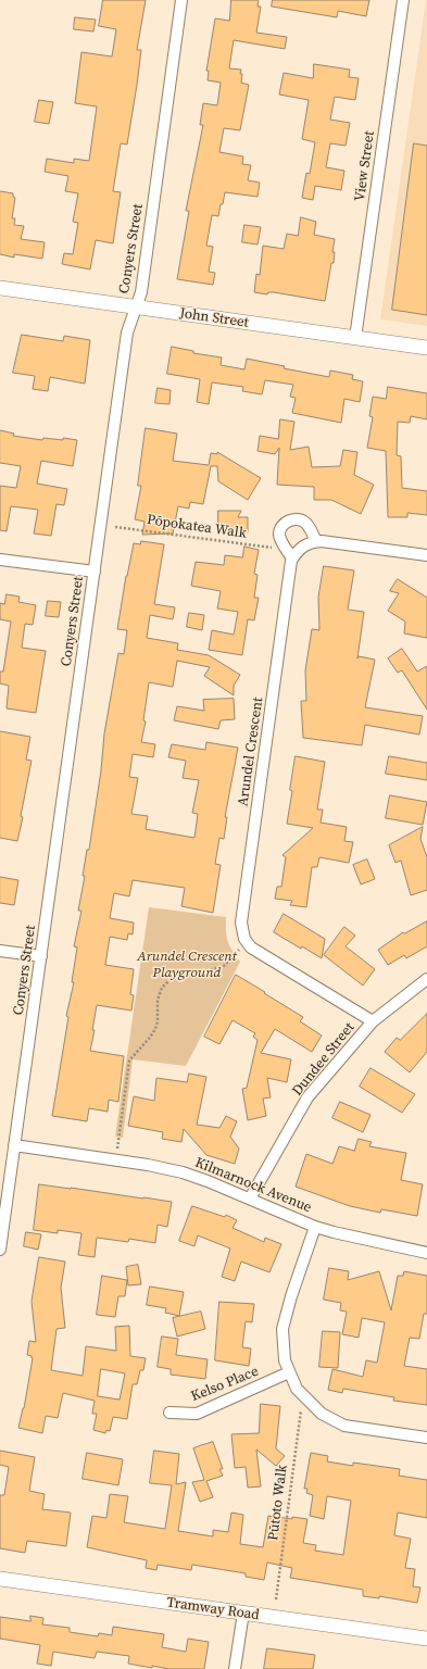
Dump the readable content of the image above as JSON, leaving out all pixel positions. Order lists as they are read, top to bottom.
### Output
{
  "streets": {
    "street": [
      "View Street",
      "Conyers Street",
      "John Street",
      "Arundel Crescent",
      "Dundee Street",
      "Kilmarnock Avenue",
      "Kelso Place",
      "Tramway Road"
    ],
    "path": ["Pōpokatea Walk", "Pūtoto Walk"]
  },
  "crossings": [
    ["View Street", "John Street"],
    ["Conyers Street", "John Street"],
    ["Conyers Street", "Kilmarnock Avenue"],
    ["Dundee Street", "Kilmarnock Avenue"]
  ],
  "parks": ["Arundel Crescent Playground"]
}
